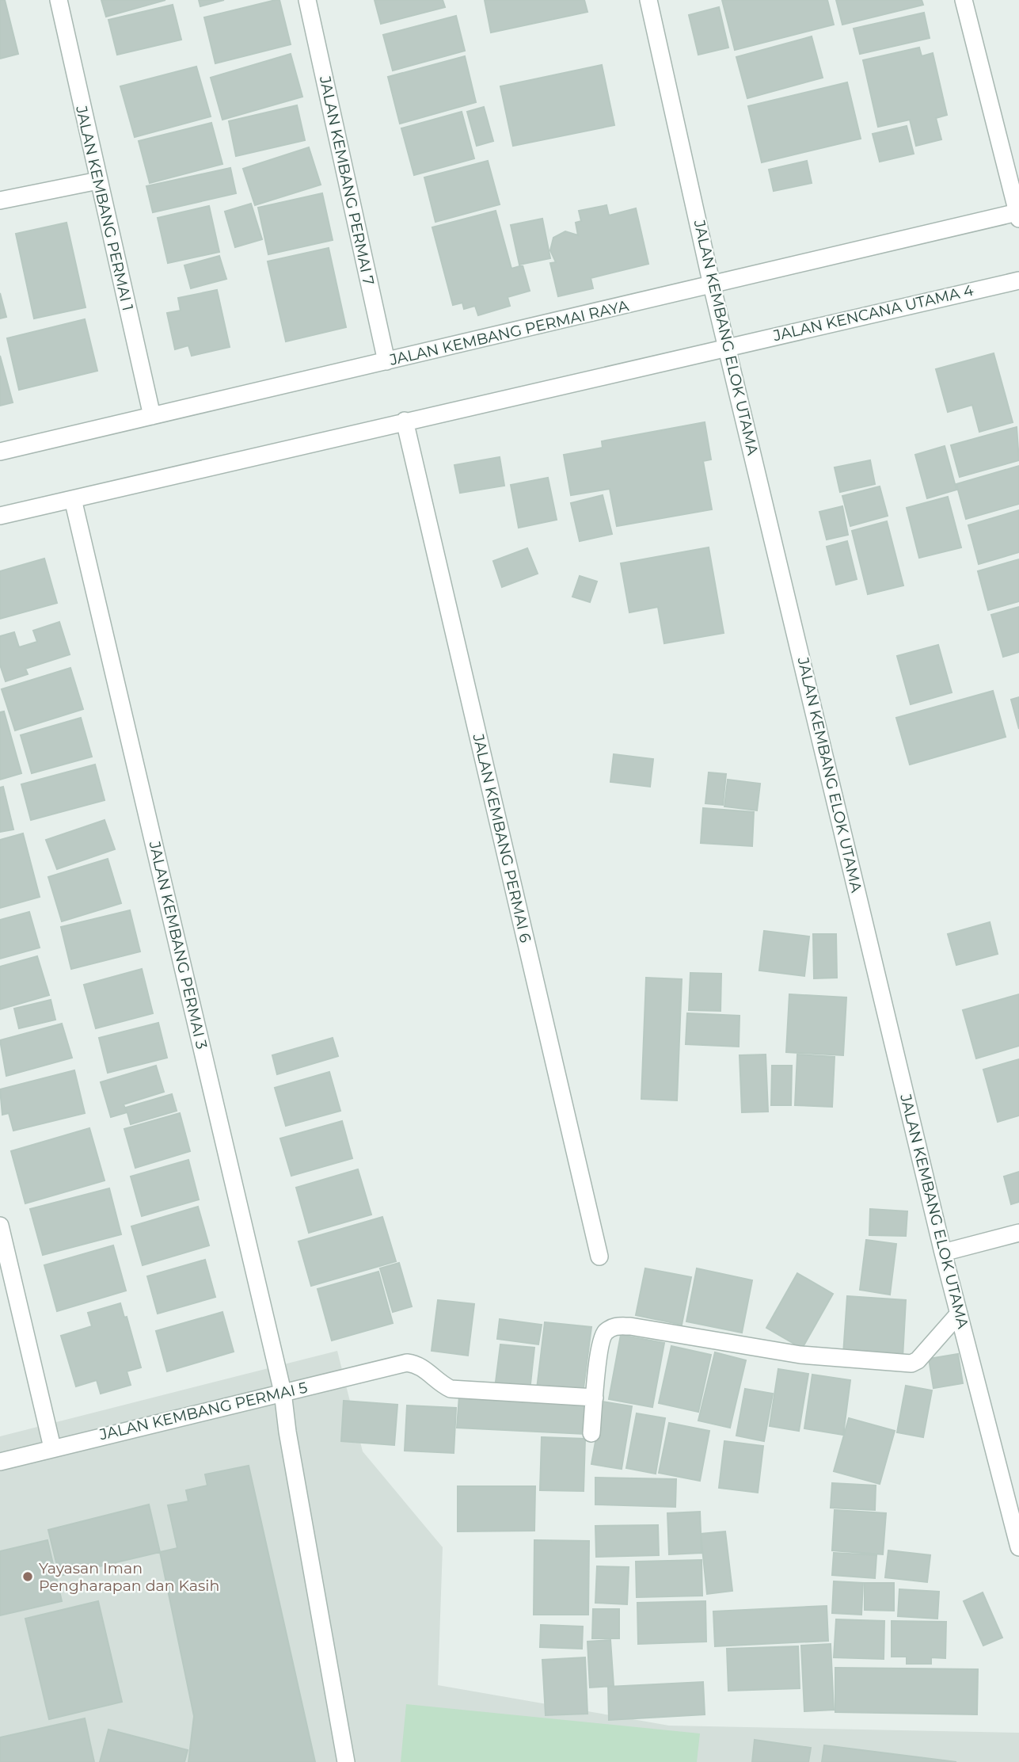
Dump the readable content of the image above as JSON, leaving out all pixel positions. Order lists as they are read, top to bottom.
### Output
{
  "streets": {
    "street": [
      "JALAN KEMBANG PERMAI 7",
      "JALAN KEMBANG PERMAI 1",
      "JALAN KENCANA UTAMA 4",
      "JALAN KEMBANG PERMAI RAYA",
      "JALAN KEMBANG ELOK UTAMA",
      "JALAN KEMBANG PERMAI 6",
      "JALAN KEMBANG PERMAI 3",
      "JALAN KEMBANG PERMAI 5"
    ]
  },
  "crossings": [
    ["JALAN KEMBANG PERMAI 7", "JALAN KEMBANG PERMAI RAYA"],
    ["JALAN KEMBANG PERMAI 1", "JALAN KEMBANG PERMAI RAYA"],
    ["JALAN KENCANA UTAMA 4", "JALAN KEMBANG ELOK UTAMA"],
    ["JALAN KEMBANG PERMAI RAYA", "JALAN KEMBANG ELOK UTAMA"],
    ["JALAN KEMBANG PERMAI 3", "JALAN KEMBANG PERMAI 5"]
  ],
  "places": ["Yayasan Iman Pengharapan dan Kasih"]
}
